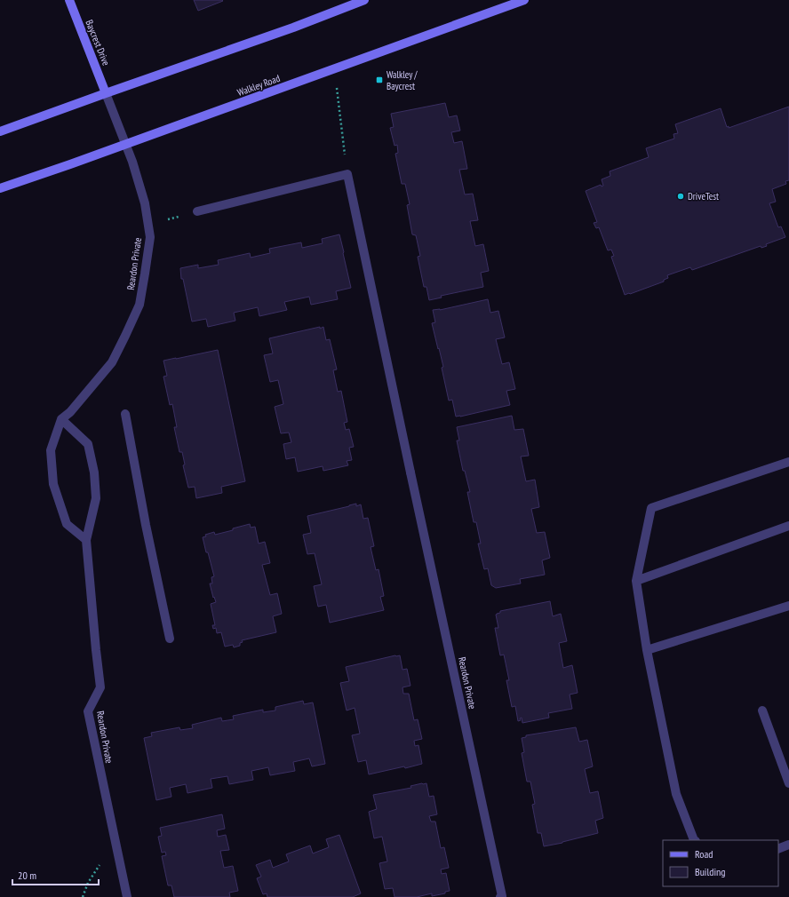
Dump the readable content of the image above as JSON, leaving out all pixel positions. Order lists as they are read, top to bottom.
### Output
{
  "streets": {
    "main road": ["Baycrest Drive", "Walkley Road"],
    "street": ["Reardon Private"]
  },
  "crossings": [
    ["Baycrest Drive", "Reardon Private"],
    ["Walkley Road", "Reardon Private"]
  ],
  "places": {
    "transit": ["Walkley / Baycrest"],
    "other": ["DriveTest"]
  },
  "legend": ["Road", "Building"],
  "scale_bar": "20 m"
}
